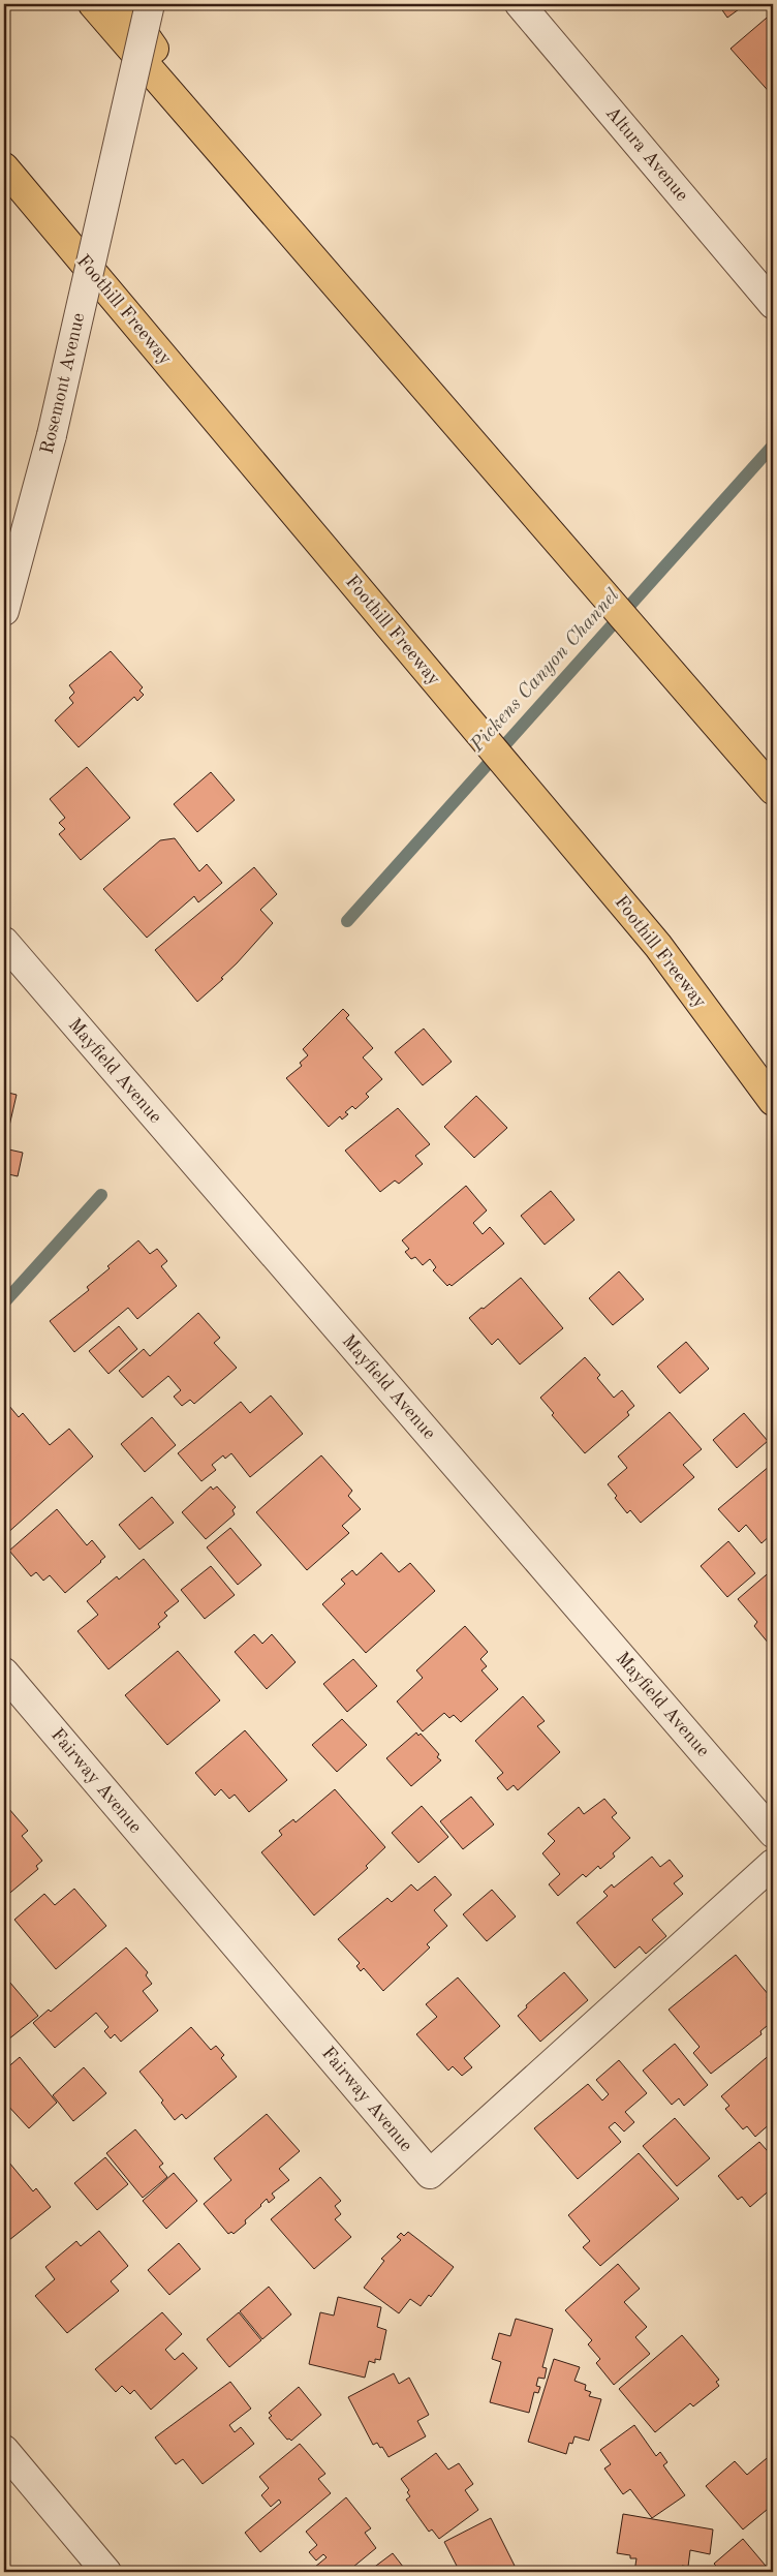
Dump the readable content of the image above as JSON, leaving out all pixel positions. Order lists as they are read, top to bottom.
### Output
{
  "streets": {
    "highway": ["Foothill Freeway"],
    "street": [
      "Altura Avenue",
      "Rosemont Avenue",
      "Mayfield Avenue",
      "Fairway Avenue"
    ]
  },
  "water": ["Pickens Canyon Channel"]
}
